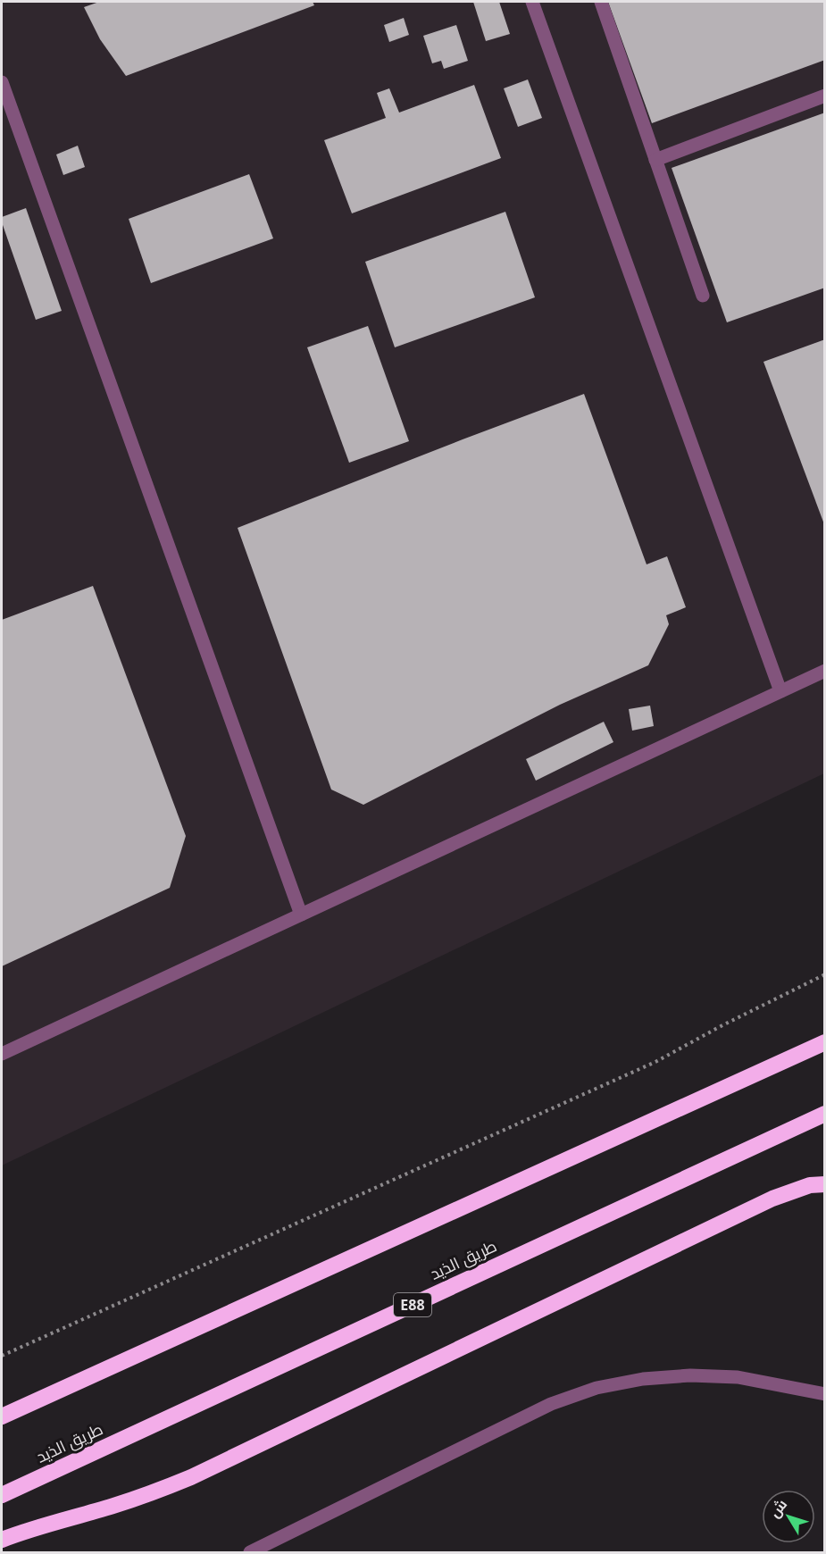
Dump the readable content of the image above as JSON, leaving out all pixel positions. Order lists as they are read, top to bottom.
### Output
{
  "streets": {
    "highway": ["طريق الذيد", "E88"]
  },
  "north": "top left"
}
